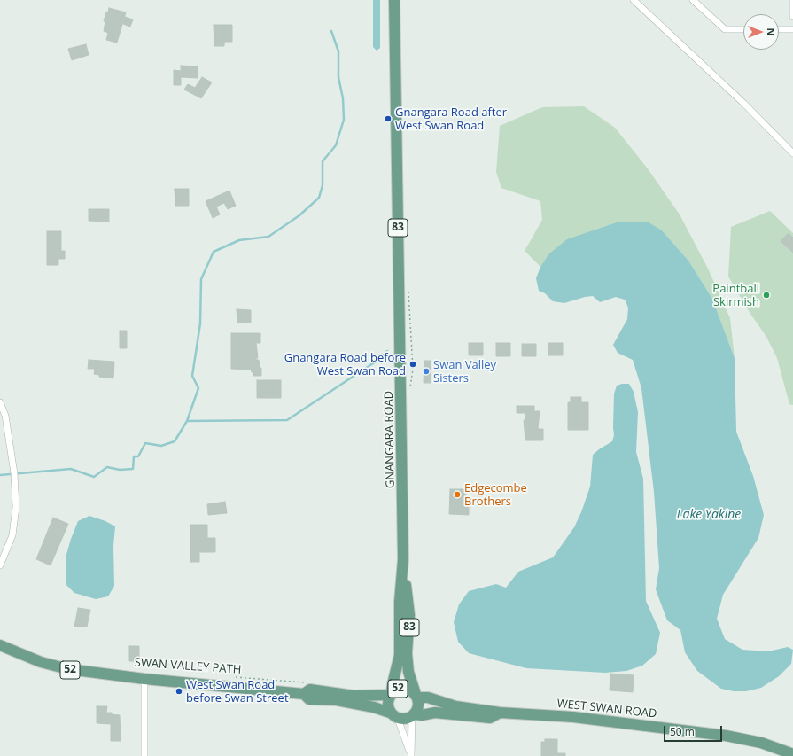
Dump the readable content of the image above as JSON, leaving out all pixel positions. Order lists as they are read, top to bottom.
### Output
{
  "streets": {
    "main road": [
      "83",
      "GNANGARA ROAD",
      "52",
      "WEST SWAN ROAD"
    ],
    "path": ["SWAN VALLEY PATH"]
  },
  "crossings": [
    ["GNANGARA ROAD", "52"],
    ["GNANGARA ROAD", "WEST SWAN ROAD"],
    ["52", "WEST SWAN ROAD"]
  ],
  "water": ["Lake Yakine"],
  "places": [
    "Gnangara Road after West Swan Road",
    "Paintball Skirmish",
    "Gnangara Road before West Swan Road",
    "Swan Valley Sisters",
    "Edgecombe Brothers",
    "West Swan Road before Swan Street"
  ],
  "scale_bar": "50 m",
  "north": "right"
}
